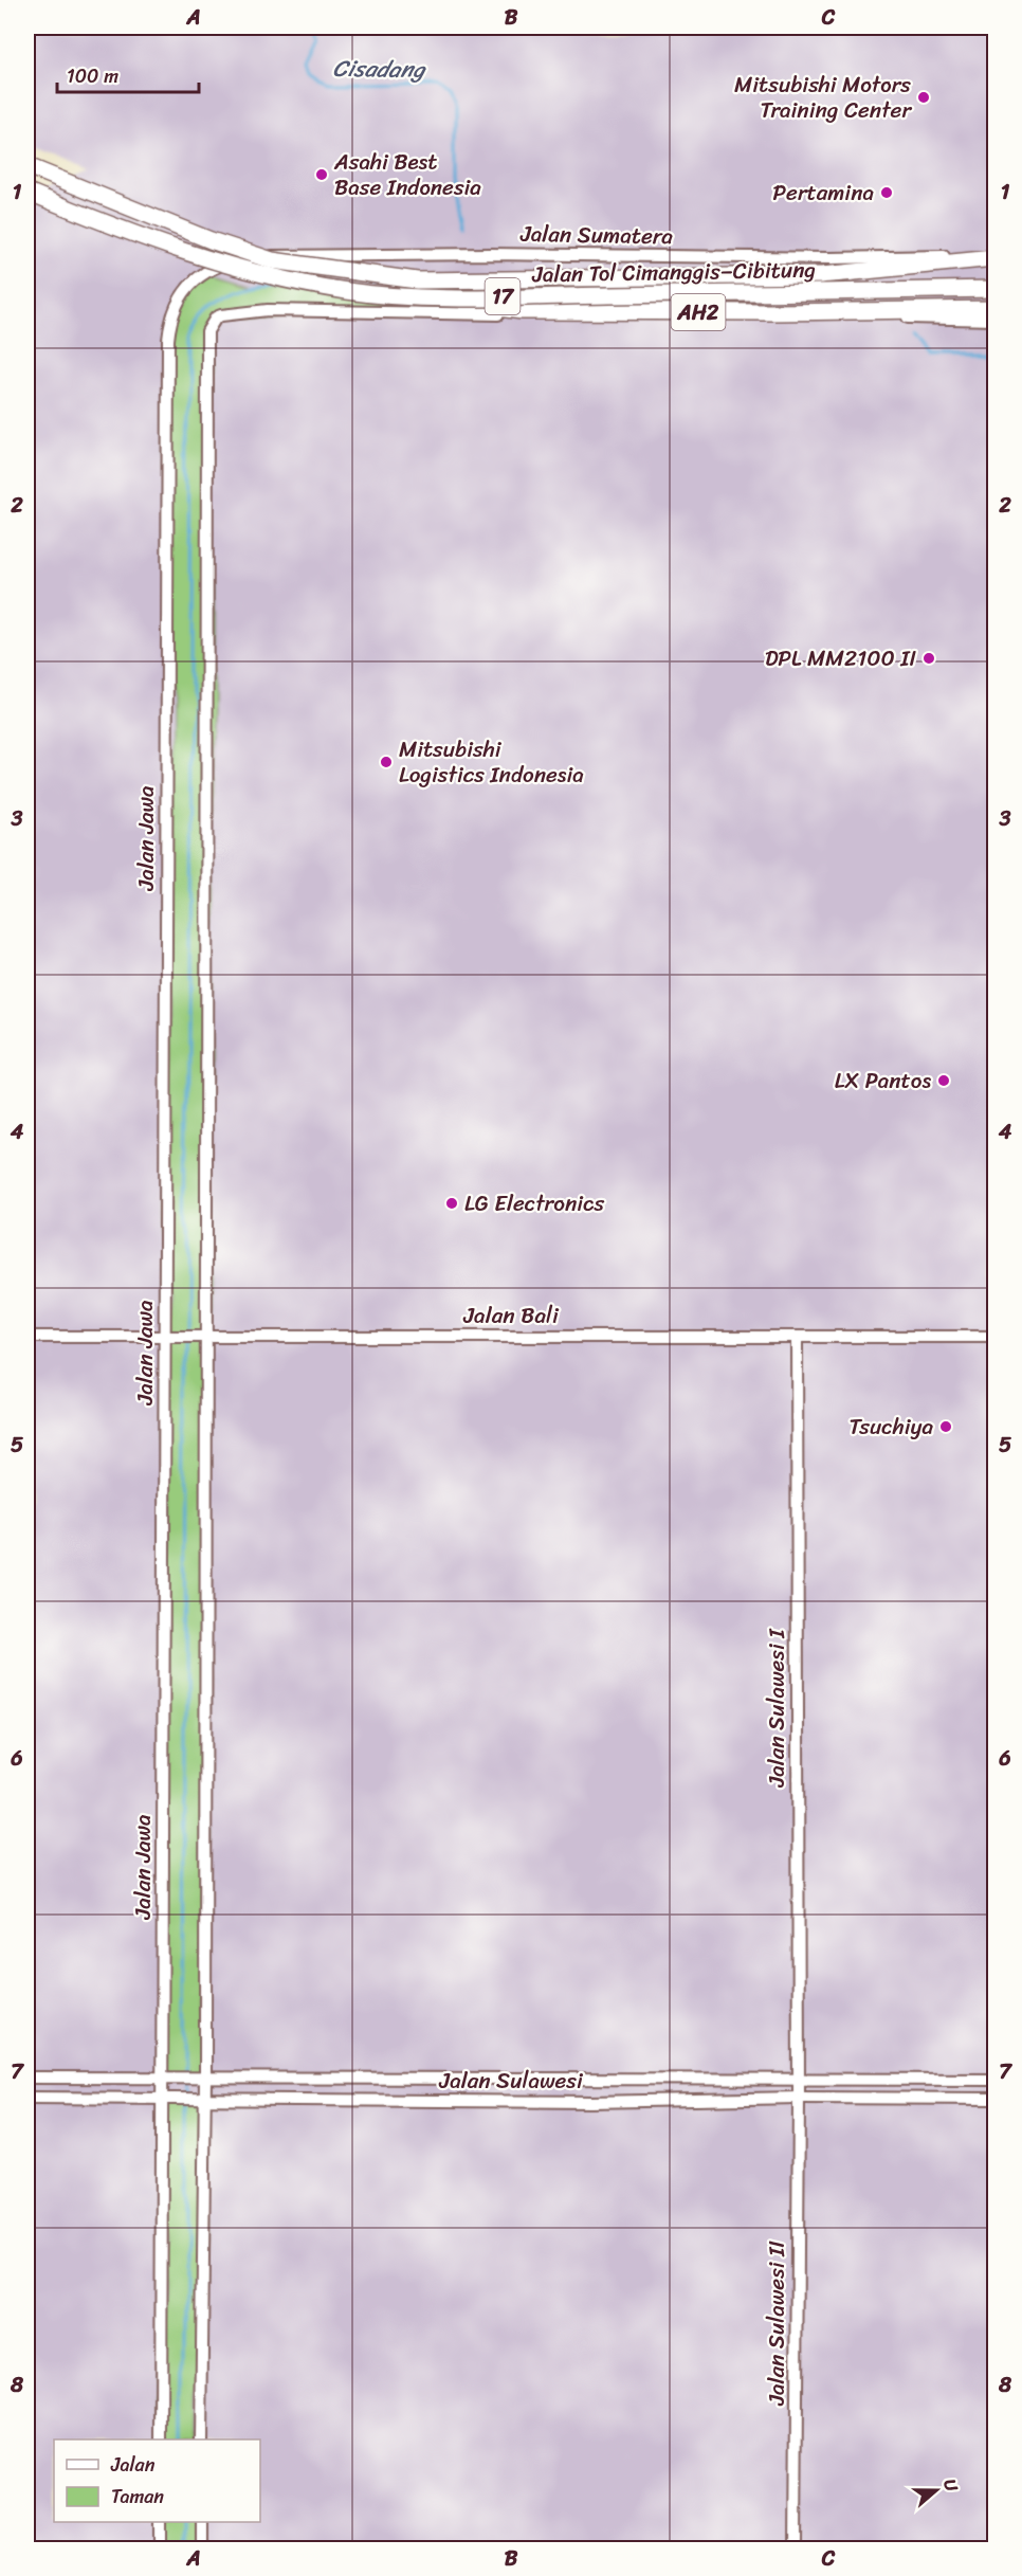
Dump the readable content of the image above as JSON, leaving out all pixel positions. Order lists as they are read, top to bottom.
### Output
{
  "streets": {
    "highway": ["Jalan Tol Cimanggis–Cibitung", "17", "AH2"],
    "street": [
      "Jalan Sumatera",
      "Jalan Jawa",
      "Jalan Bali",
      "Jalan Sulawesi I",
      "Jalan Sulawesi",
      "Jalan Sulawesi II"
    ]
  },
  "crossings": [
    ["Jalan Sumatera", "Jalan Jawa"],
    ["Jalan Tol Cimanggis–Cibitung", "17"],
    ["Jalan Tol Cimanggis–Cibitung", "AH2"],
    ["Jalan Jawa", "Jalan Bali"],
    ["Jalan Jawa", "Jalan Sulawesi"],
    ["Jalan Bali", "Jalan Sulawesi I"],
    ["Jalan Sulawesi I", "Jalan Sulawesi"],
    ["Jalan Sulawesi I", "Jalan Sulawesi II"],
    ["Jalan Sulawesi", "Jalan Sulawesi II"]
  ],
  "water": ["Cisadang"],
  "places": [
    "Mitsubishi Motors Training Center",
    "Asahi Best Base Indonesia",
    "Pertamina",
    "DPL MM2100 II",
    "Mitsubishi Logistics Indonesia",
    "LX Pantos",
    "LG Electronics",
    "Tsuchiya"
  ],
  "legend": ["Jalan", "Taman"],
  "scale_bar": "100 m",
  "north": "right",
  "grid": {
    "columns": ["A", "B", "C"],
    "rows": [
      "1",
      "2",
      "3",
      "4",
      "5",
      "6",
      "7",
      "8"
    ]
  }
}
